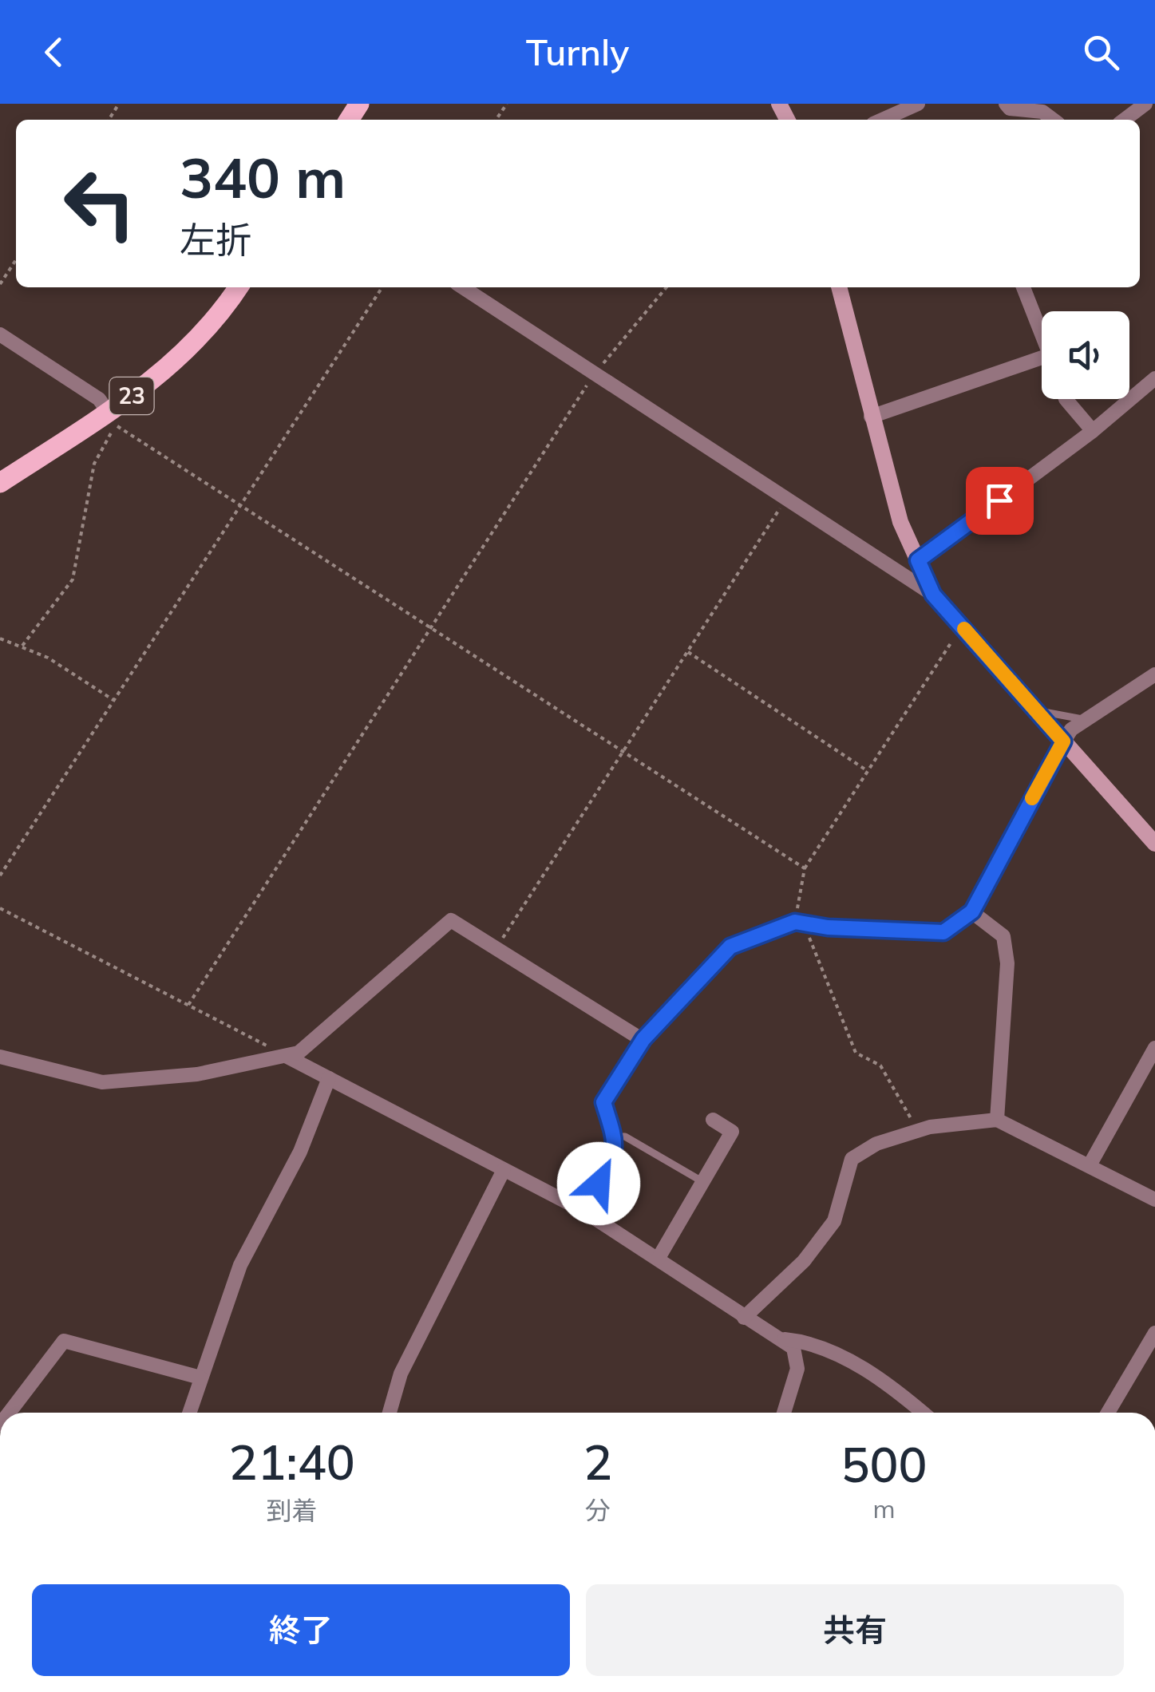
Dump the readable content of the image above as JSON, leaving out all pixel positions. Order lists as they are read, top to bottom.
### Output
{
  "streets": {
    "main road": ["23"]
  },
  "page": {
    "header": "Turnly",
    "turn": ["340 m", "左折"],
    "eta": [
      "21:40",
      "到着",
      "2",
      "分",
      "500",
      "m"
    ],
    "buttons": ["終了", "共有"]
  }
}
